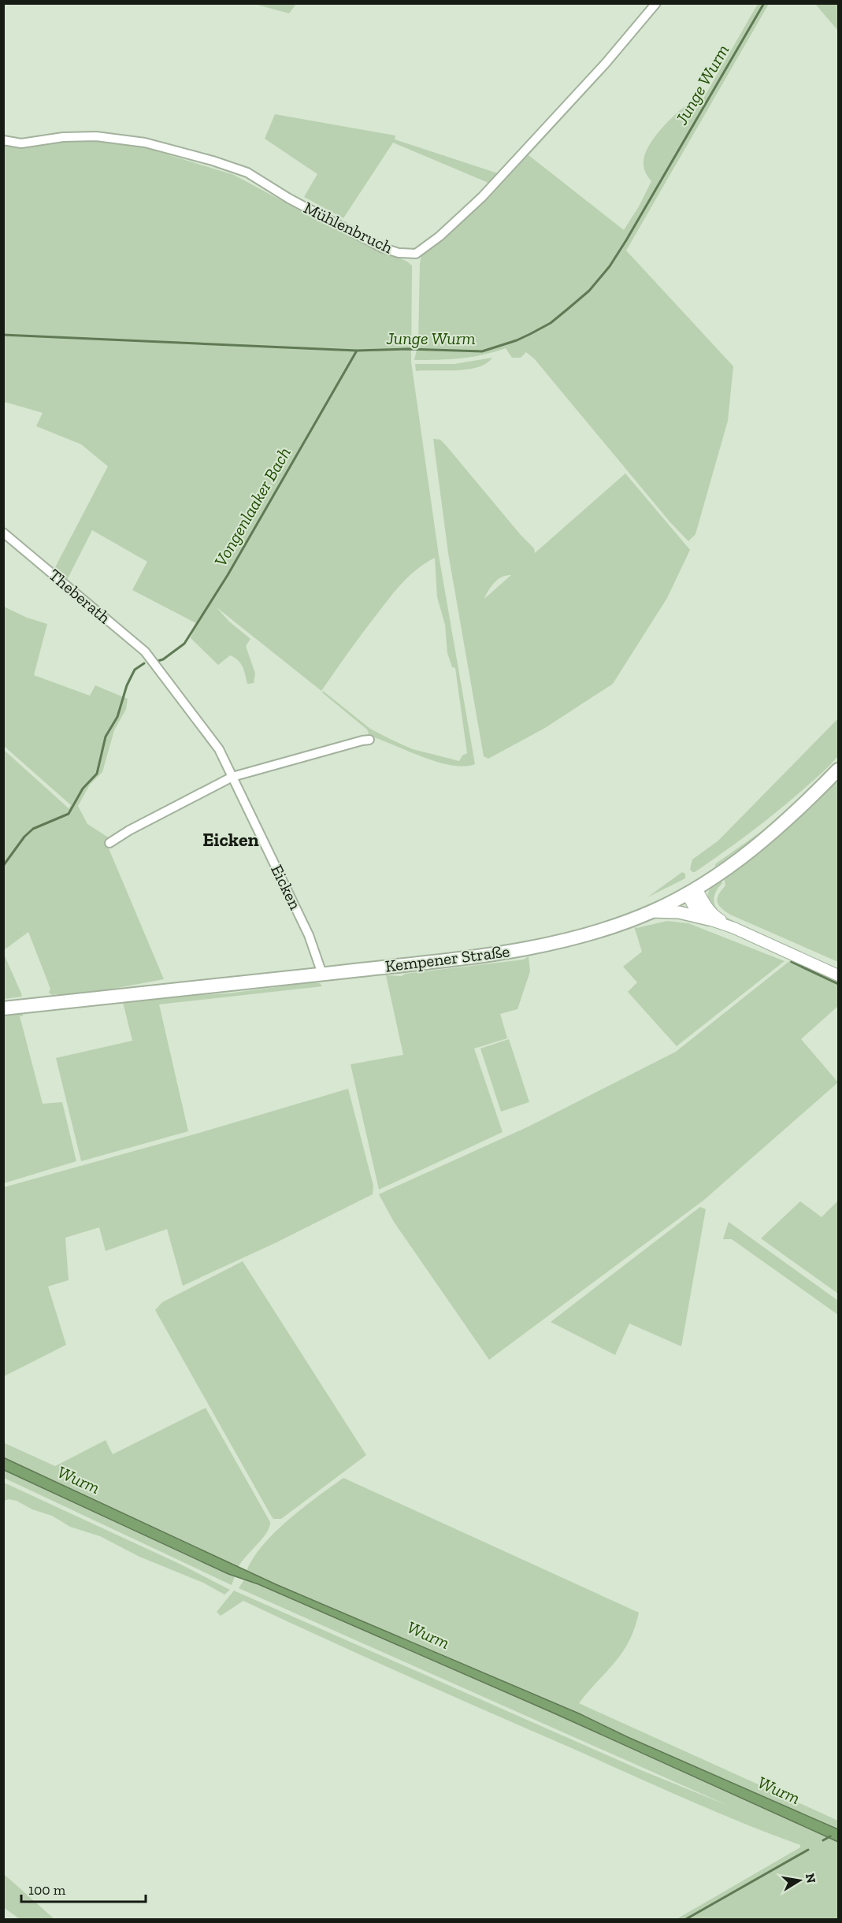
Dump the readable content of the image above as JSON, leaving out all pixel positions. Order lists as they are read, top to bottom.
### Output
{
  "streets": {
    "main road": ["Kempener Straße"],
    "street": ["Mühlenbruch", "Theberath", "Eicken"]
  },
  "crossings": [
    ["Theberath", "Eicken"],
    ["Eicken", "Kempener Straße"]
  ],
  "districts": ["Eicken"],
  "water": ["Junge Wurm", "Vongenlaaker Bach", "Wurm"],
  "scale_bar": "100 m",
  "north": "right"
}
